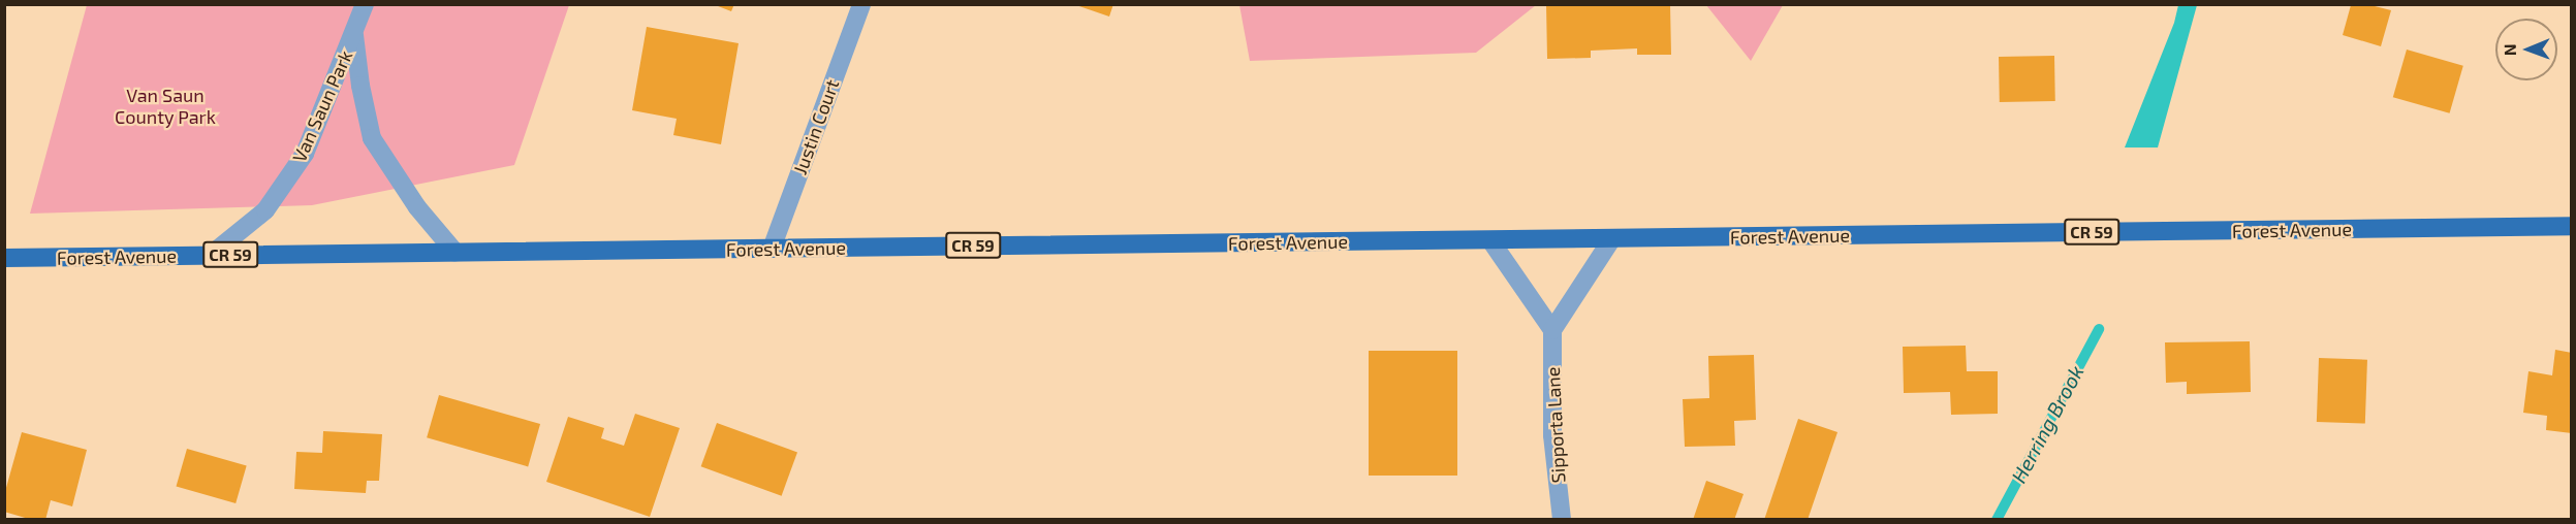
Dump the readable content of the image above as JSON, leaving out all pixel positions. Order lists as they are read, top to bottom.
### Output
{
  "streets": {
    "main road": ["Forest Avenue", "CR 59"],
    "street": ["Van Saun Park", "Justin Court", "Sipporta Lane"]
  },
  "crossings": [
    ["Van Saun Park", "Forest Avenue"],
    ["Justin Court", "Forest Avenue"]
  ],
  "water": ["Herring Brook"],
  "parks": ["Van Saun County Park"],
  "north": "left"
}
